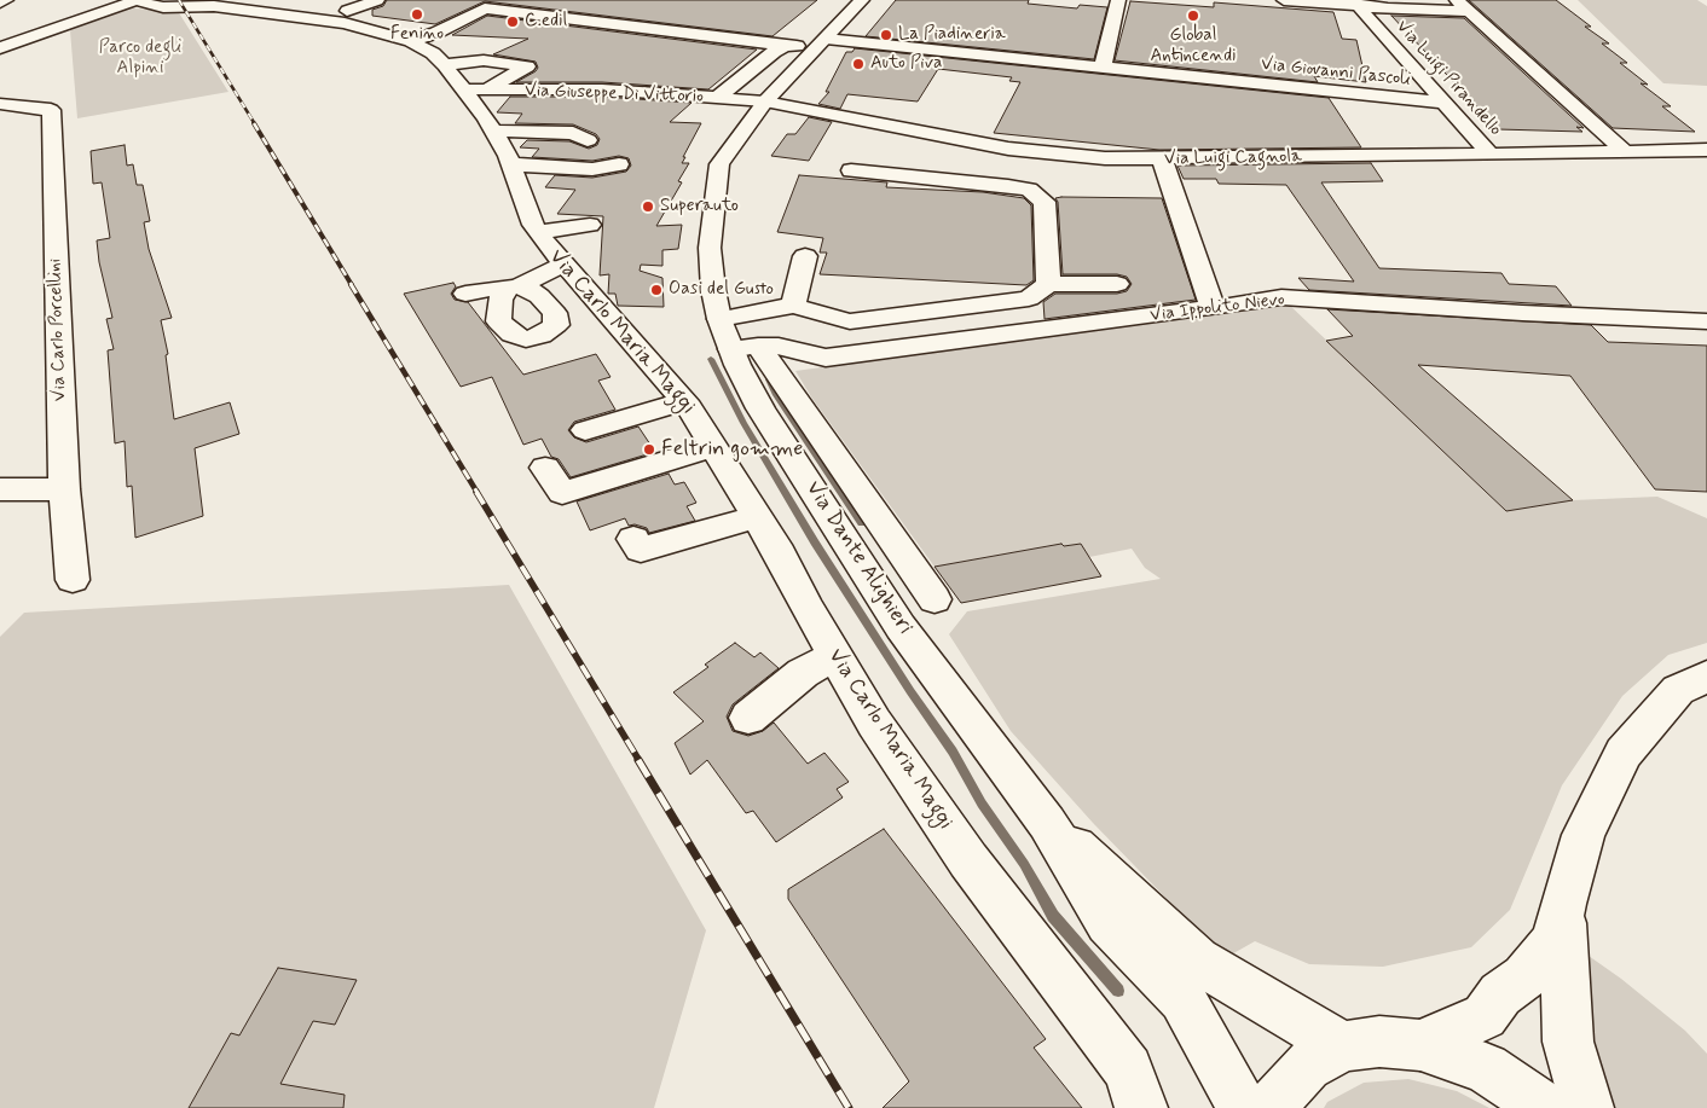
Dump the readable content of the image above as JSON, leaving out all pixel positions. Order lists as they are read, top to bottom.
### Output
{
  "streets": {
    "street": [
      "Via Giovanni Pascoli",
      "Via Luigi Pirandello",
      "Via Giuseppe Di Vittorio",
      "Via Luigi Cagnola",
      "Via Ippolito Nievo",
      "Via Carlo Porcellini",
      "Via Carlo Maria Maggi",
      "Via Dante Alighieri"
    ]
  },
  "crossings": [
    ["Via Giovanni Pascoli", "Via Luigi Pirandello"],
    ["Via Giovanni Pascoli", "Via Carlo Maria Maggi"],
    ["Via Giovanni Pascoli", "Via Dante Alighieri"],
    ["Via Luigi Pirandello", "Via Luigi Cagnola"],
    ["Via Giuseppe Di Vittorio", "Via Luigi Cagnola"],
    ["Via Giuseppe Di Vittorio", "Via Carlo Maria Maggi"],
    ["Via Giuseppe Di Vittorio", "Via Dante Alighieri"],
    ["Via Luigi Cagnola", "Via Dante Alighieri"],
    ["Via Ippolito Nievo", "Via Dante Alighieri"]
  ],
  "parks": ["Parco degli Alpini"],
  "places": [
    "Fenino",
    "Global Antincendi",
    "C.edil",
    "La Piadineria",
    "Auto Piva",
    "Superauto",
    "Oasi del Gusto",
    "Feltrin gomme"
  ]
}
